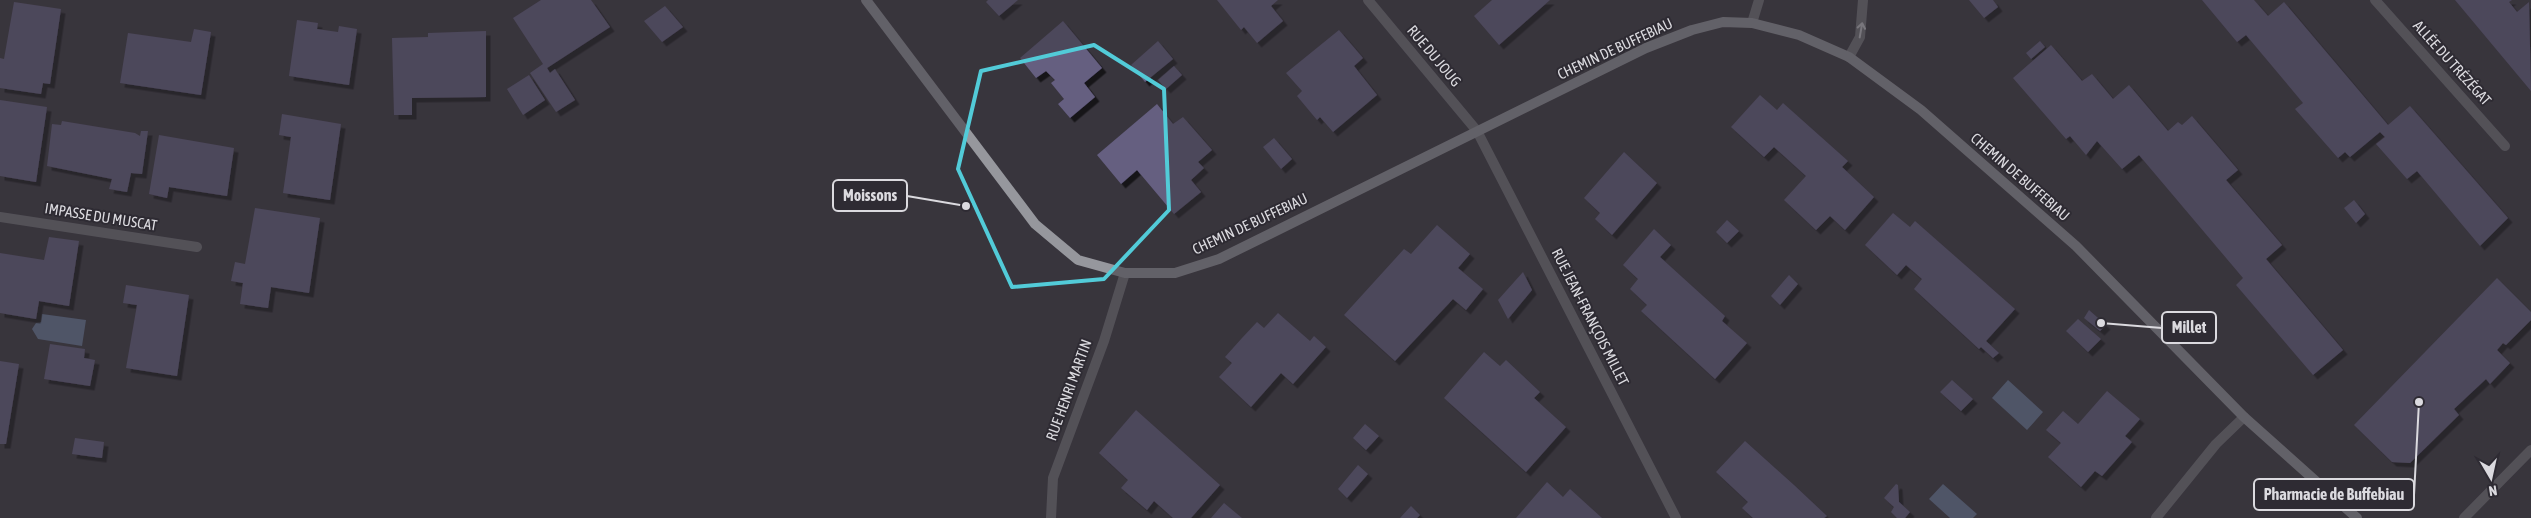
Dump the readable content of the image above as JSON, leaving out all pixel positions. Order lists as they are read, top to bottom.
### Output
{
  "streets": {
    "street": [
      "CHEMIN DE BUFFEBIAU",
      "RUE DU JOUG",
      "ALLÉE DU TRÉZÉGAT",
      "IMPASSE DU MUSCAT",
      "RUE JEAN-FRANÇOIS MILLET",
      "RUE HENRI MARTIN"
    ]
  },
  "crossings": [
    ["CHEMIN DE BUFFEBIAU", "RUE DU JOUG"],
    ["CHEMIN DE BUFFEBIAU", "RUE JEAN-FRANÇOIS MILLET"],
    ["CHEMIN DE BUFFEBIAU", "RUE HENRI MARTIN"],
    ["RUE DU JOUG", "RUE JEAN-FRANÇOIS MILLET"]
  ],
  "places": ["Moissons", "Millet", "Pharmacie de Buffebiau"],
  "north": "bottom"
}
